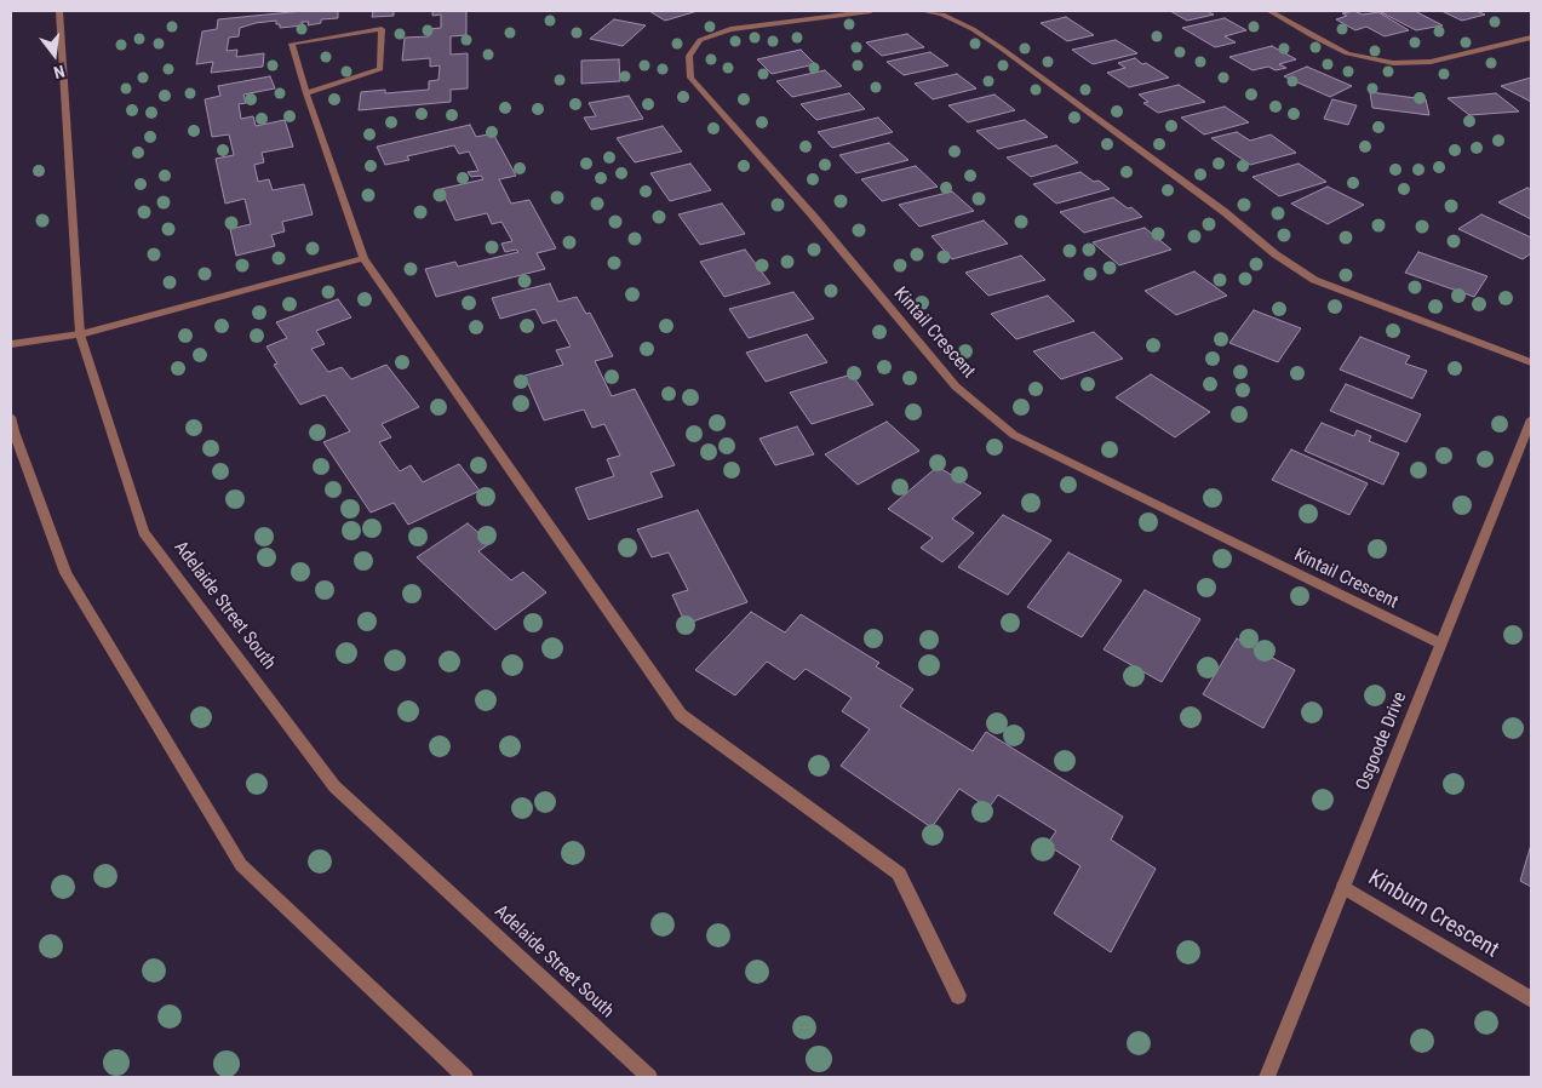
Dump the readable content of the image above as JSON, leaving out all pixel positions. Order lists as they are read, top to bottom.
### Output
{
  "streets": {
    "street": [
      "Kintail Crescent",
      "Adelaide Street South",
      "Osgoode Drive",
      "Kinburn Crescent"
    ]
  },
  "crossings": [
    ["Kintail Crescent", "Osgoode Drive"],
    ["Osgoode Drive", "Kinburn Crescent"]
  ],
  "north": "bottom"
}
